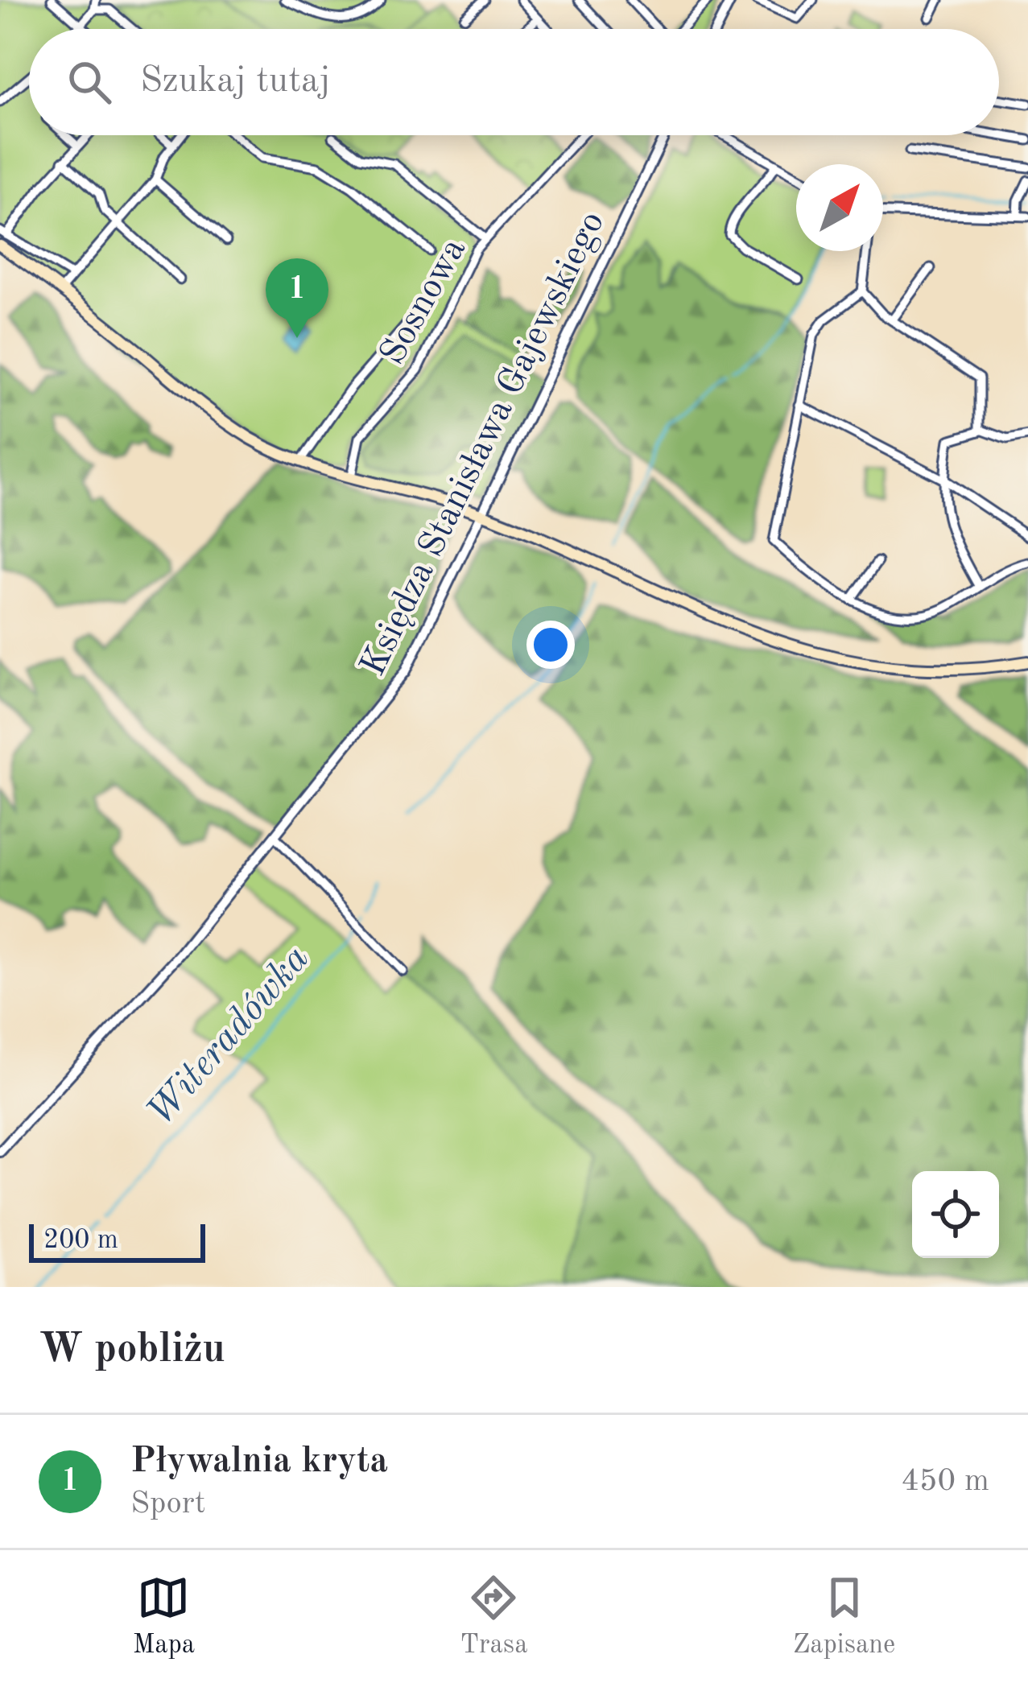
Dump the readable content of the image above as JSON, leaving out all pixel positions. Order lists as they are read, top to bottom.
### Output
{
  "streets": {
    "street": ["Sosnowa", "Księdza Stanisława Gajewskiego"]
  },
  "water": ["Witeradówka"],
  "scale_bar": "200 m",
  "north": "top right",
  "page": {
    "search": "Szukaj tutaj",
    "pins": "1",
    "scale": "200 m",
    "heading": "W pobliżu",
    "list": [
      {
        "mark": "1",
        "name": "Pływalnia kryta",
        "note": "Sport",
        "value": "450 m"
      }
    ],
    "nav": ["Mapa", "Trasa", "Zapisane"]
  }
}
